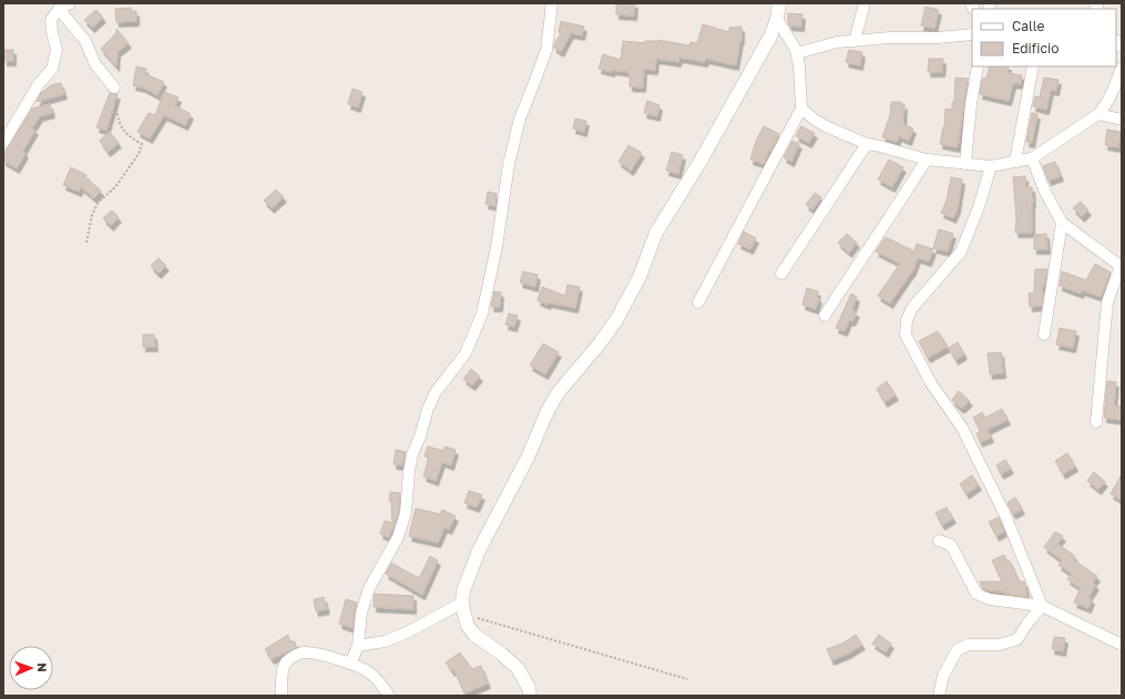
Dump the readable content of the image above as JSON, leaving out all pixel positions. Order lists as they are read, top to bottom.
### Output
{
  "legend": ["Calle", "Edificio"],
  "north": "right"
}
